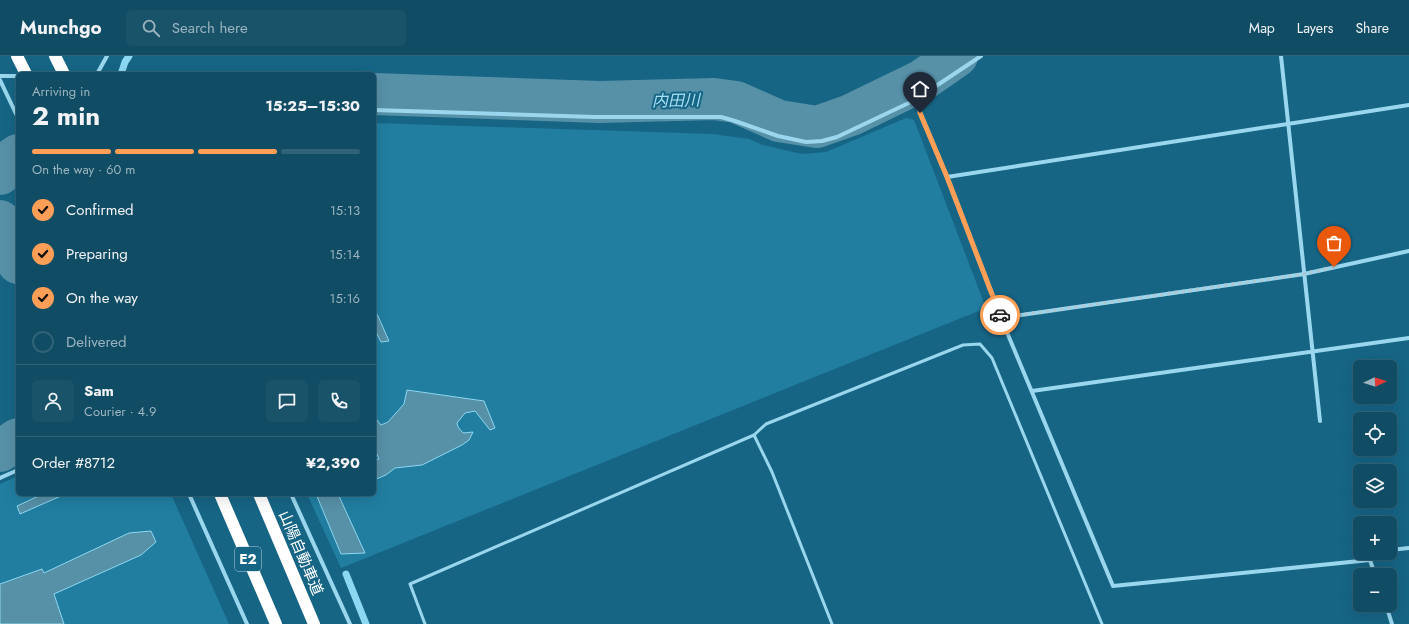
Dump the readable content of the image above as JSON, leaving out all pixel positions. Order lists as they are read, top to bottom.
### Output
{
  "streets": {
    "highway": ["山陽自動車道", "E2"]
  },
  "water": ["内田川"],
  "north": "right",
  "page": {
    "header": "Munchgo",
    "search": "Search here",
    "nav": ["Map", "Layers", "Share"],
    "heading": ["2 min", "Arriving in", "15:25–15:30"],
    "panel": [
      "Sam",
      "Courier · 4.9",
      "Order #8712",
      "¥2,390"
    ],
    "bar": "On the way · 60 m",
    "list": [
      ["Confirmed", "15:13"],
      ["Preparing", "15:14"],
      ["On the way", "15:16"],
      "Delivered"
    ],
    "map_buttons": ["+", "−"]
  }
}
